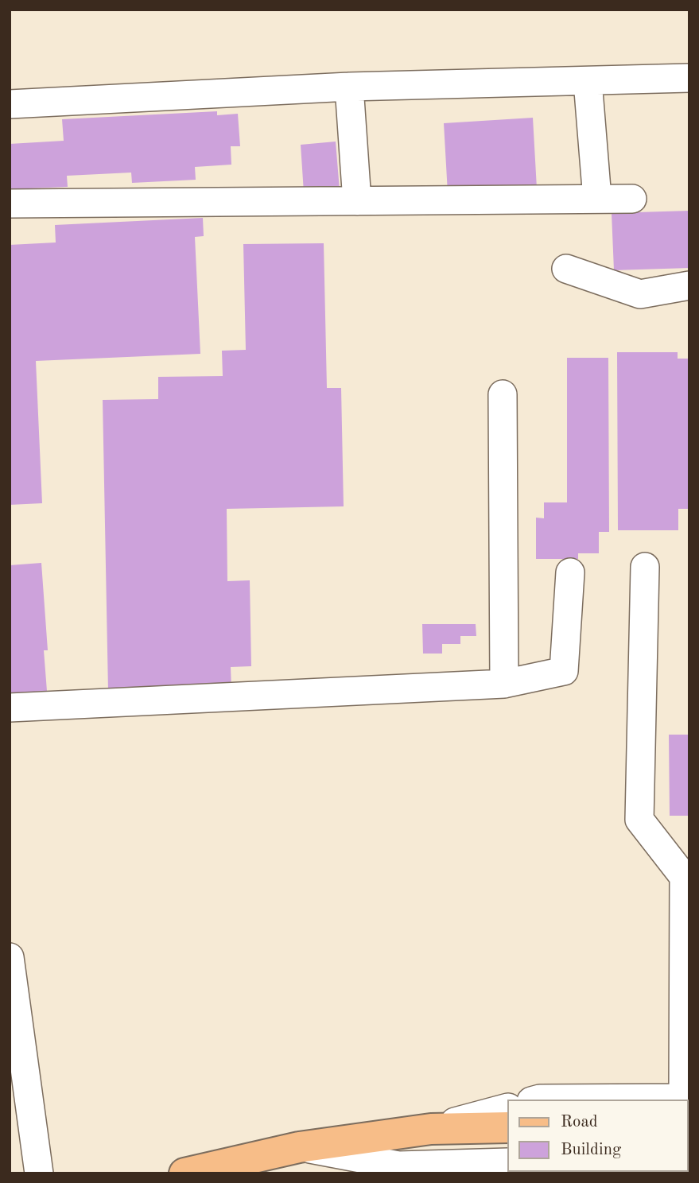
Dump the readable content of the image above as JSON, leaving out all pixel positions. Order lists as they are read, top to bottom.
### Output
{
  "legend": ["Road", "Building"]
}
